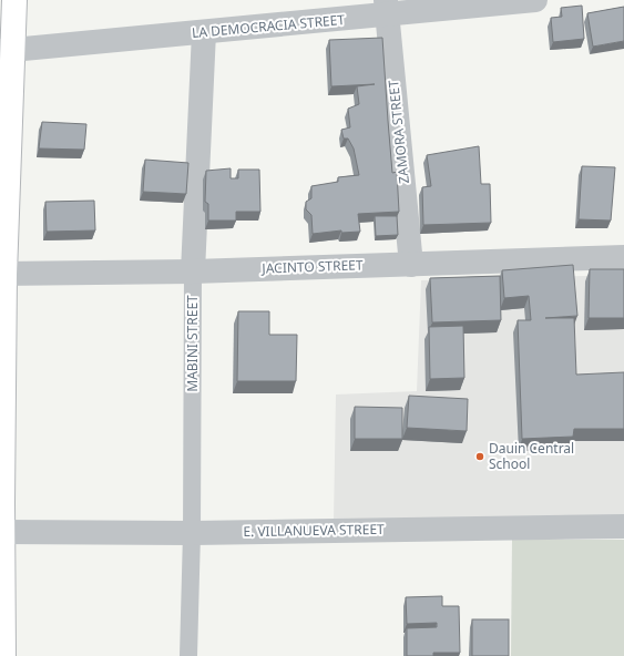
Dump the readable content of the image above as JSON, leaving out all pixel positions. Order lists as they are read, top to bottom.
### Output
{
  "streets": {
    "street": [
      "LA DEMOCRACIA STREET",
      "ZAMORA STREET",
      "JACINTO STREET",
      "MABINI STREET",
      "E. VILLANUEVA STREET"
    ]
  },
  "crossings": [
    ["LA DEMOCRACIA STREET", "ZAMORA STREET"],
    ["LA DEMOCRACIA STREET", "MABINI STREET"],
    ["ZAMORA STREET", "JACINTO STREET"],
    ["JACINTO STREET", "MABINI STREET"],
    ["MABINI STREET", "E. VILLANUEVA STREET"]
  ],
  "places": ["Dauin Central School"]
}
